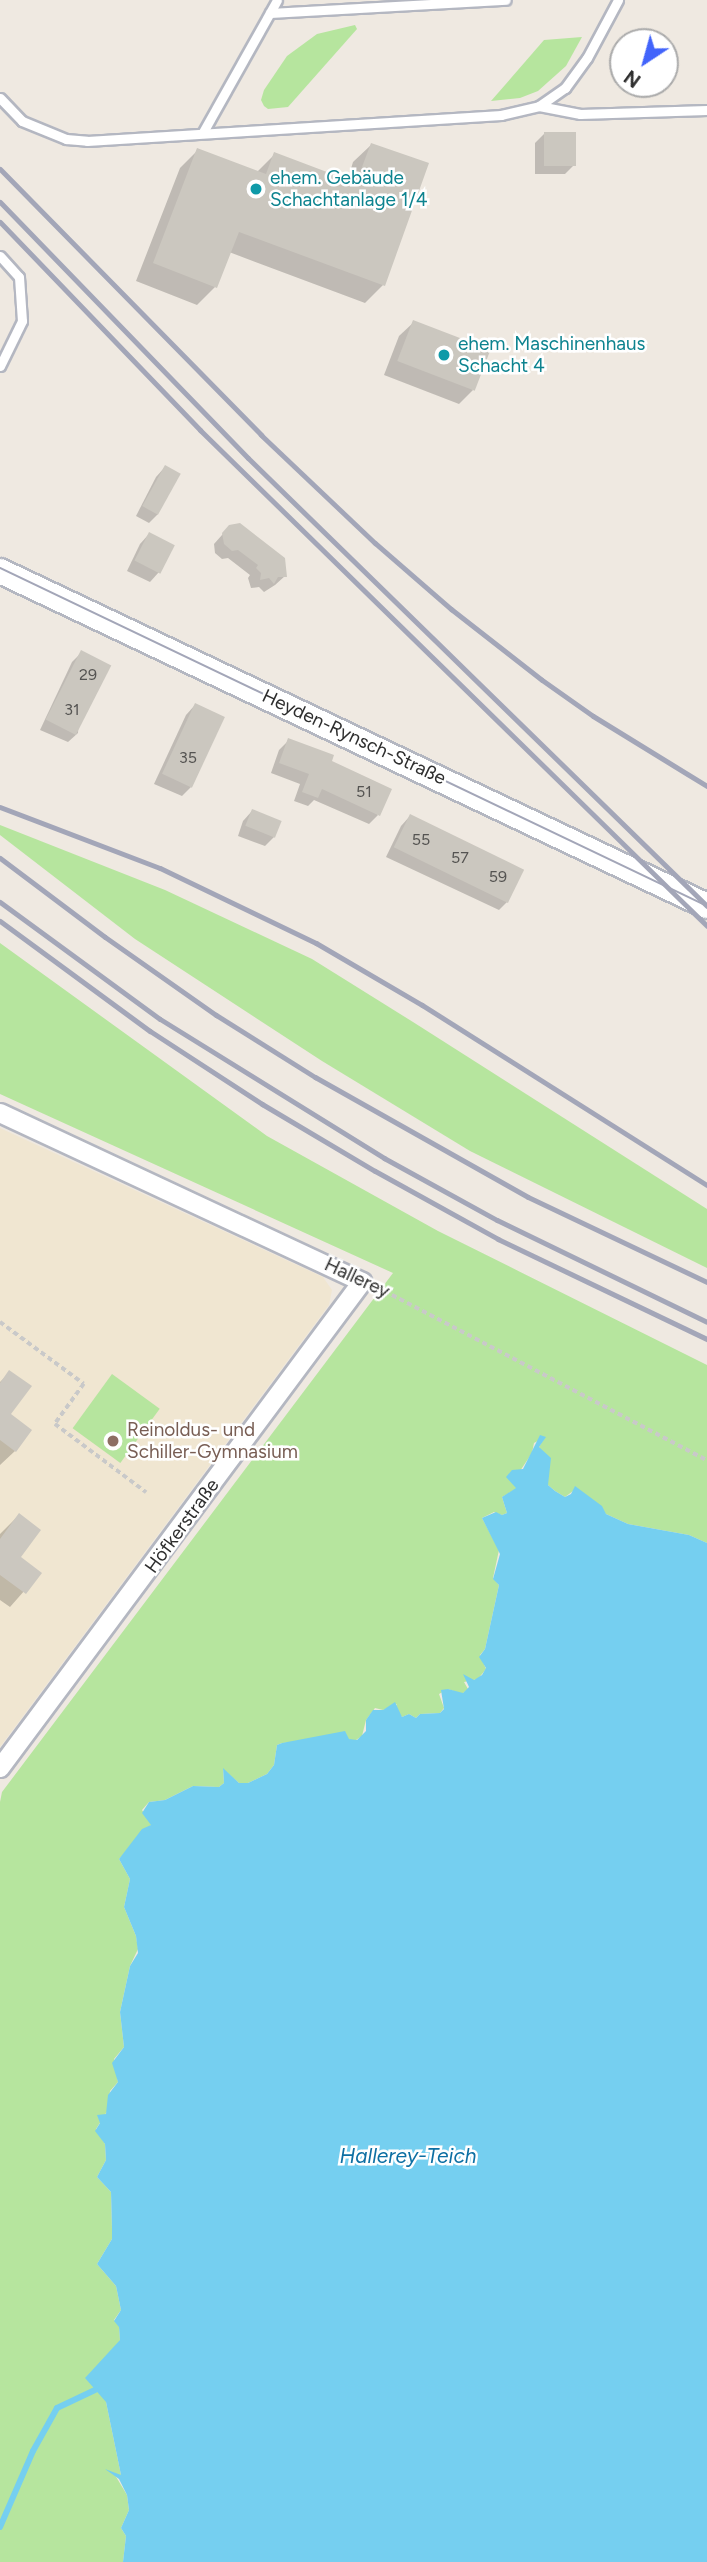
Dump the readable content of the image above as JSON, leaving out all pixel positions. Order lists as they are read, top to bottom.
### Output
{
  "streets": {
    "main road": ["Heyden-Rynsch-Straße"],
    "street": ["Hallerey", "Höfkerstraße"]
  },
  "crossings": [
    ["Hallerey", "Höfkerstraße"]
  ],
  "water": ["Hallerey-Teich"],
  "places": ["ehem. Gebäude Schachtanlage 1/4", "ehem. Maschinenhaus Schacht 4", "Reinoldus- und Schiller-Gymnasium"],
  "house_numbers": [
    "29",
    "31",
    "35",
    "51",
    "55",
    "57",
    "59"
  ],
  "north": "bottom left"
}
